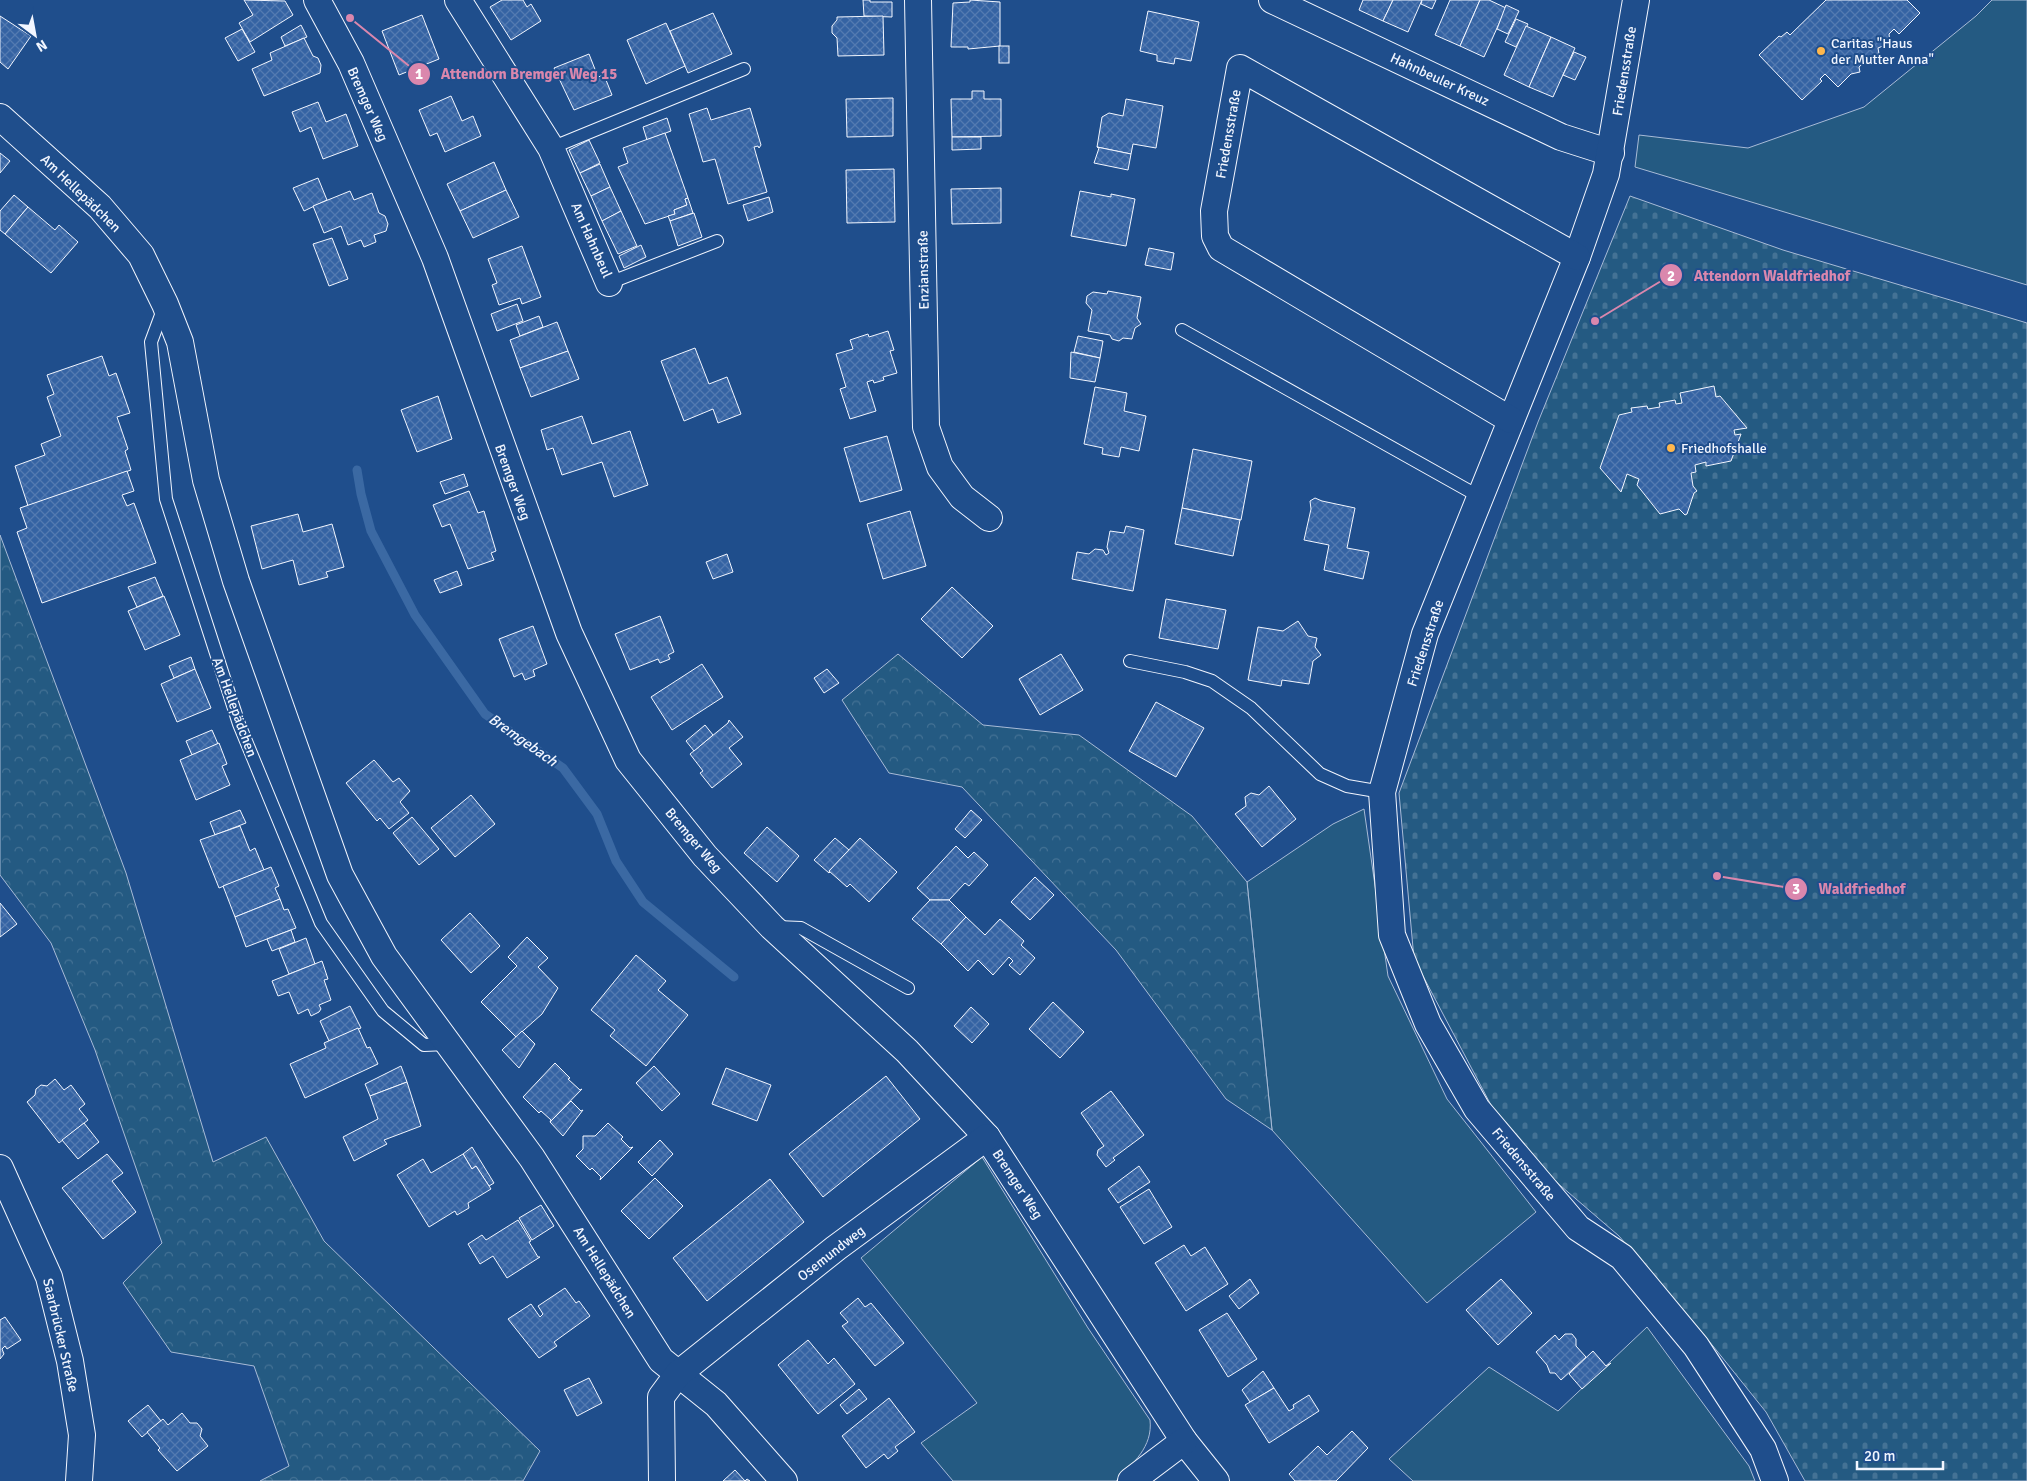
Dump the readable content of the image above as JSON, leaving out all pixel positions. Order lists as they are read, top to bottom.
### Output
{
  "streets": {
    "street": [
      "Friedensstraße",
      "Hahnbeuler Kreuz",
      "Bremger Weg",
      "Am Hellepädchen",
      "Am Hahnbeul",
      "Enzianstraße",
      "Osemundweg",
      "Saarbrücker Straße"
    ]
  },
  "crossings": [
    ["Friedensstraße", "Hahnbeuler Kreuz"],
    ["Bremger Weg", "Osemundweg"],
    ["Am Hellepädchen", "Osemundweg"]
  ],
  "water": ["Bremgebach"],
  "places": [
    "Attendorn Bremger Weg 15",
    "Caritas \"Haus der Mutter Anna\"",
    "Attendorn Waldfriedhof",
    "Friedhofshalle",
    "Waldfriedhof"
  ],
  "scale_bar": "20 m",
  "north": "bottom right"
}
